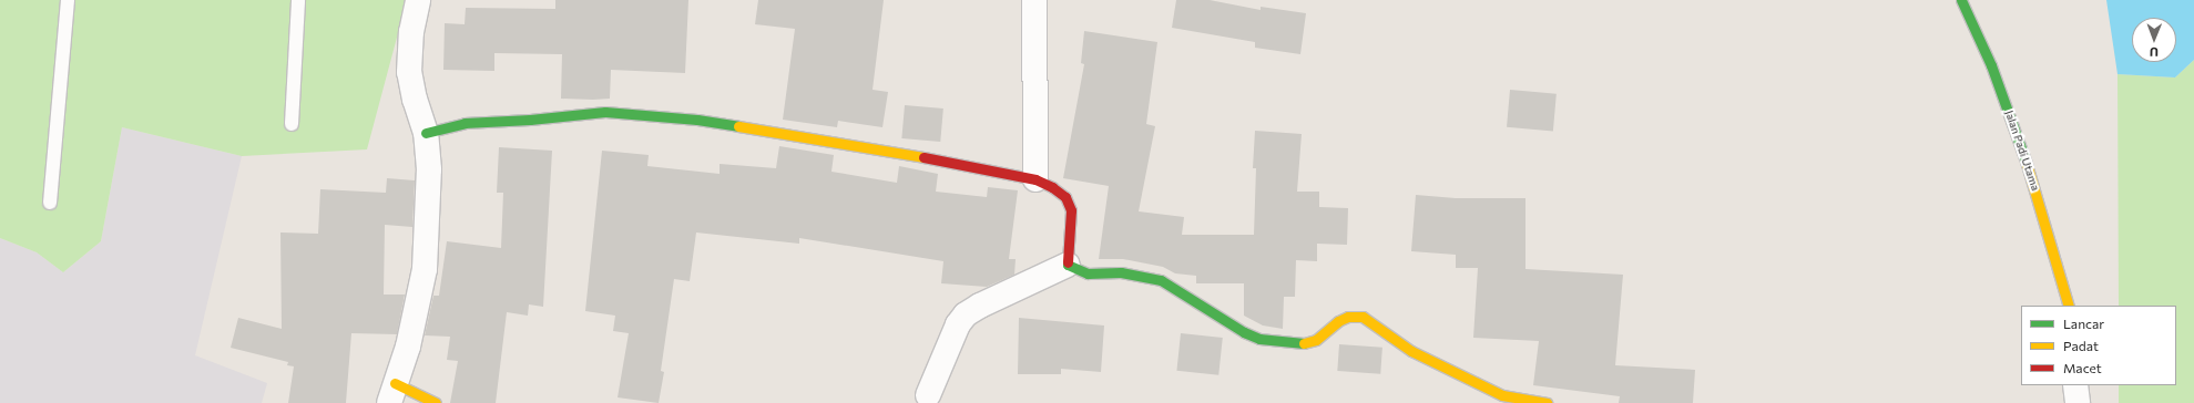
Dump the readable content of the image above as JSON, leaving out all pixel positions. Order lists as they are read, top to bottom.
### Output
{
  "streets": {
    "street": ["Jalan Padi Utama"]
  },
  "legend": ["Lancar", "Padat", "Macet"],
  "north": "bottom"
}
